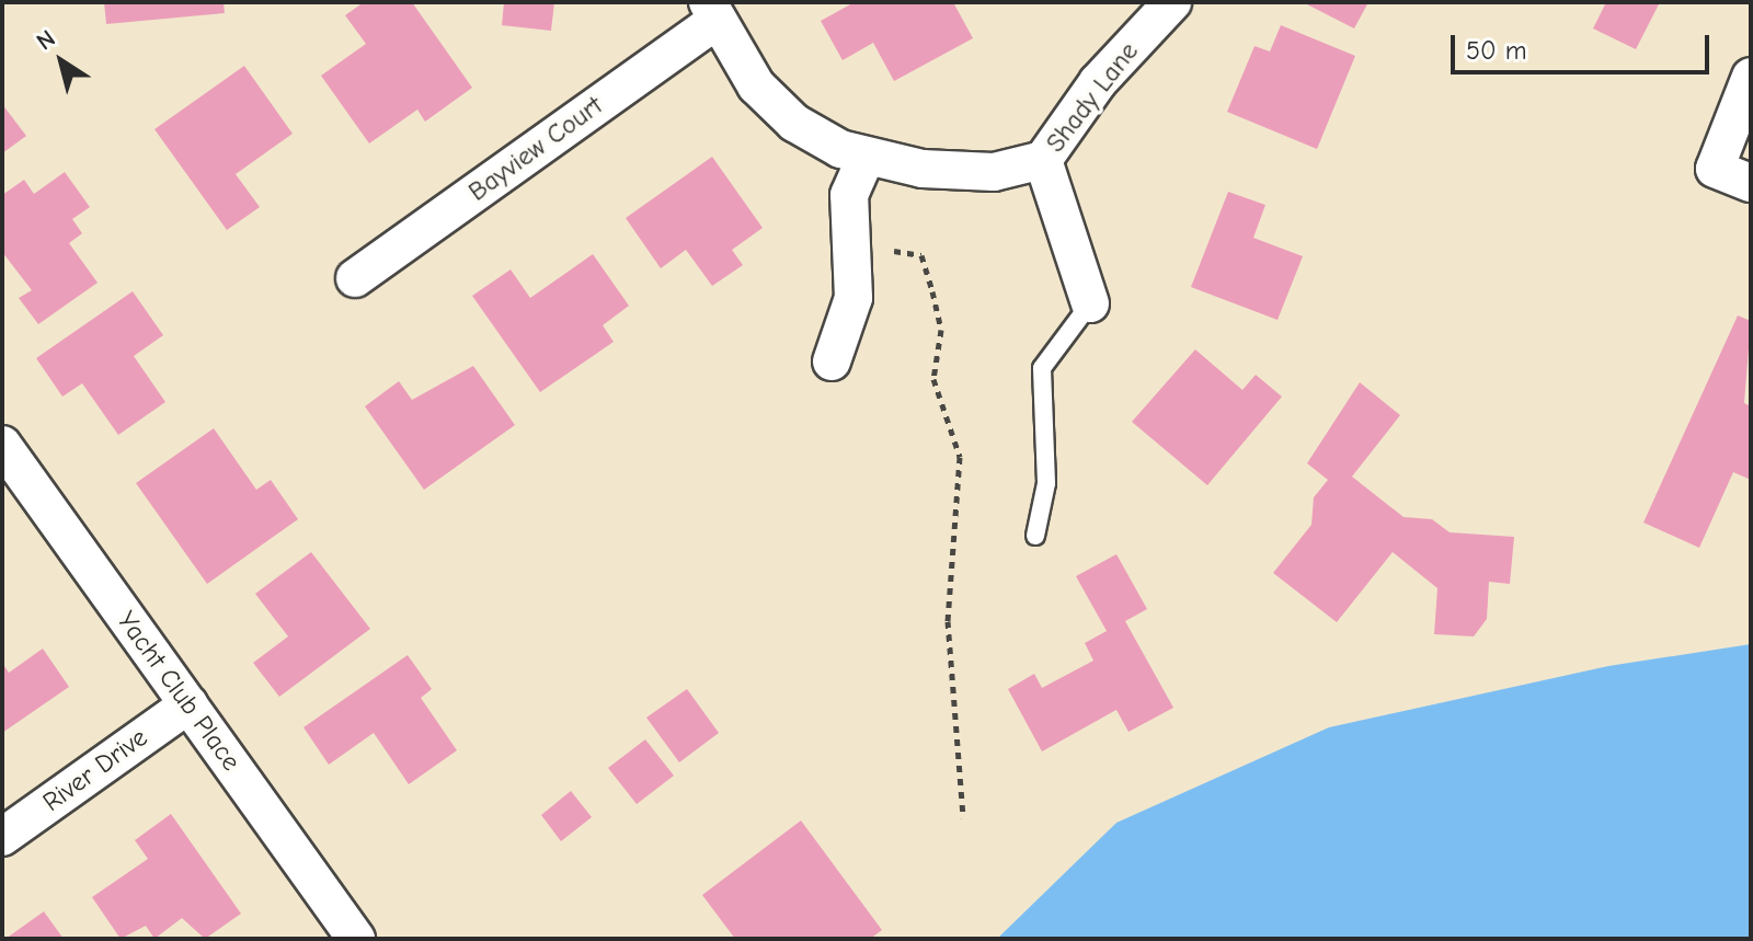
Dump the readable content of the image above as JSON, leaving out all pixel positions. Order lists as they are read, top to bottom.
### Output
{
  "streets": {
    "street": [
      "Shady Lane",
      "Bayview Court",
      "Yacht Club Place",
      "River Drive"
    ]
  },
  "crossings": [
    ["Yacht Club Place", "River Drive"]
  ],
  "scale_bar": "50 m",
  "north": "top left"
}
